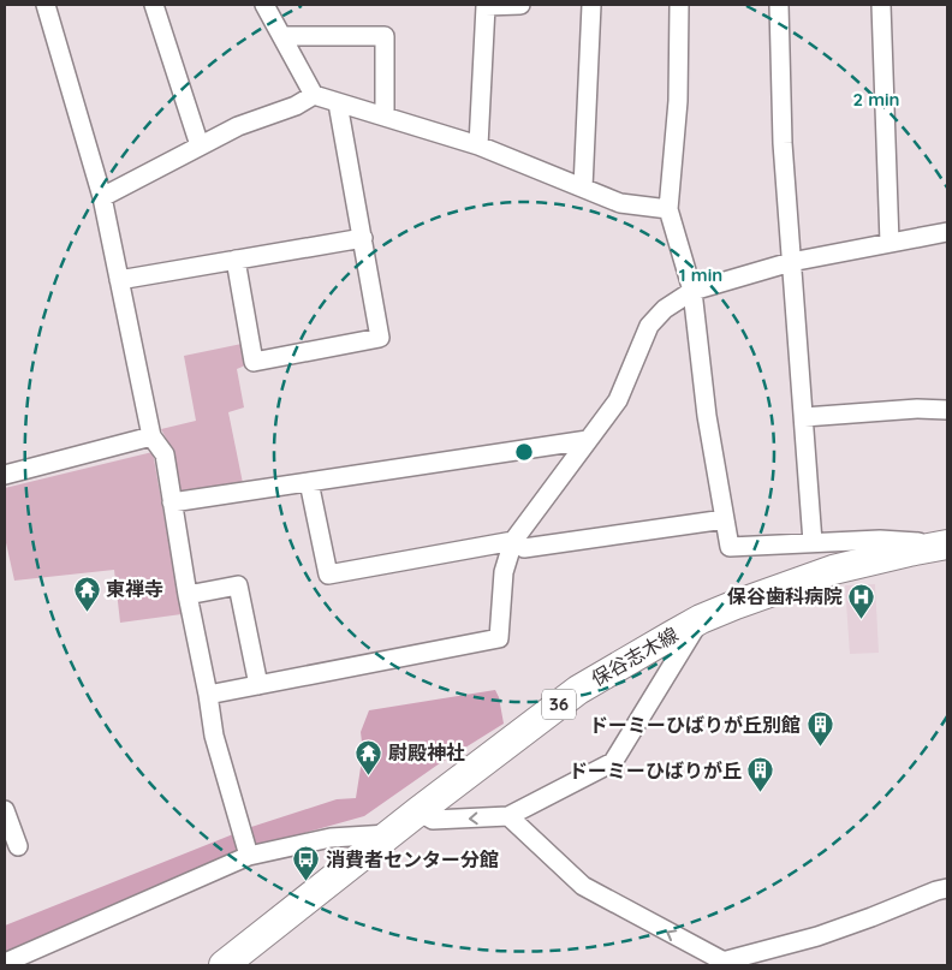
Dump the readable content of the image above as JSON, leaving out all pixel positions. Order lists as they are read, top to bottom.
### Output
{
  "streets": {
    "main road": ["保谷志木線", "36"]
  },
  "places": {
    "temple": ["東禅寺", "尉殿神社"],
    "hospital": ["保谷歯科病院"],
    "building": ["ドーミーひばりが丘別館", "ドーミーひばりが丘"],
    "bus stop": ["消費者センター分館"]
  },
  "rings": ["2 min", "1 min"]
}
